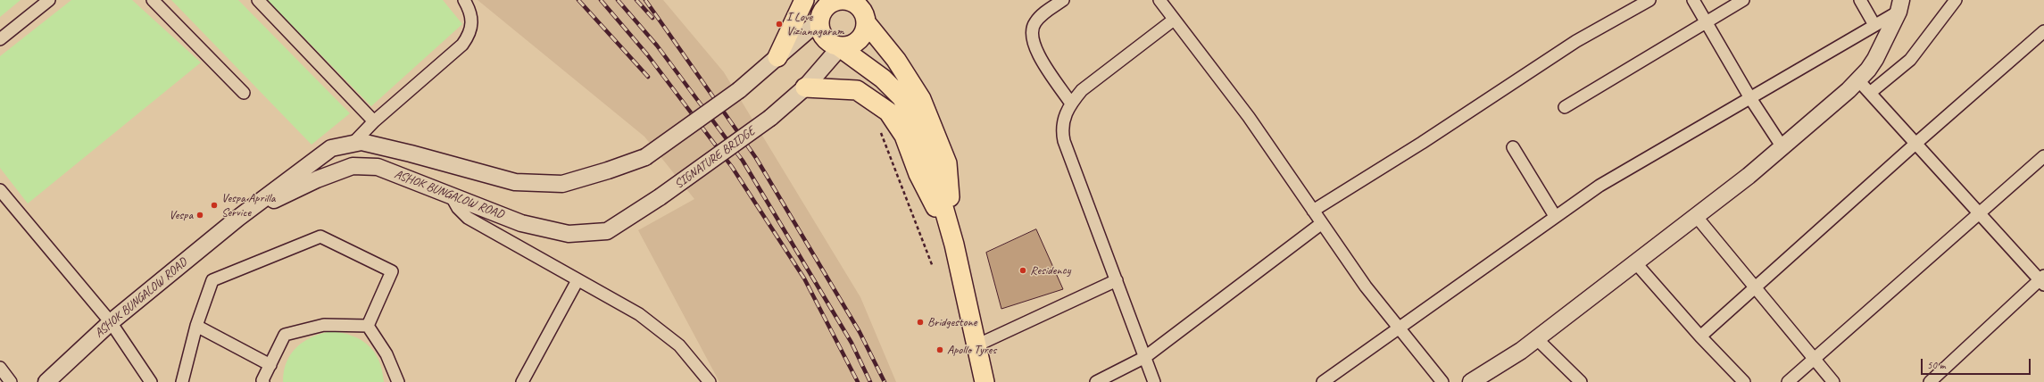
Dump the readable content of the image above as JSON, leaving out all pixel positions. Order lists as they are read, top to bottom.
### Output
{
  "streets": {
    "street": ["SIGNATURE BRIDGE", "ASHOK BUNGALOW ROAD"]
  },
  "crossings": [
    ["SIGNATURE BRIDGE", "ASHOK BUNGALOW ROAD"]
  ],
  "places": [
    "I Love Vizianagaram",
    "Vespa Aprilla Service",
    "Vespa",
    "Residency",
    "Bridgestone",
    "Apollo Tyres"
  ],
  "scale_bar": "50 m"
}
